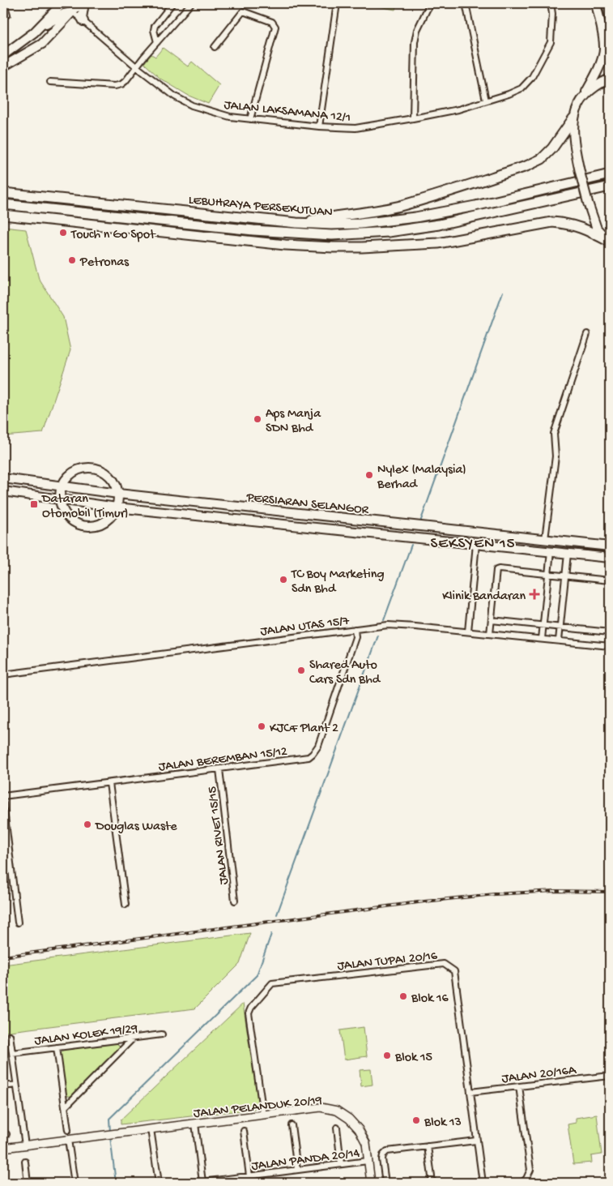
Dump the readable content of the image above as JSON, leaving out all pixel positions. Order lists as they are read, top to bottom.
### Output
{
  "streets": {
    "highway": ["LEBUHRAYA PERSEKUTUAN"],
    "main road": ["PERSIARAN SELANGOR"],
    "street": [
      "JALAN LAKSAMANA 12/1",
      "JALAN UTAS 15/7",
      "JALAN BEREMBAN 15/12",
      "JALAN RIVET 15/15",
      "JALAN TUPAI 20/16",
      "JALAN KOLEK 19/29",
      "JALAN 20/16A",
      "JALAN PELANDUK 20/19",
      "JALAN PANDA 20/14"
    ]
  },
  "crossings": [
    ["JALAN UTAS 15/7", "JALAN BEREMBAN 15/12"],
    ["JALAN BEREMBAN 15/12", "JALAN RIVET 15/15"],
    ["JALAN TUPAI 20/16", "JALAN 20/16A"],
    ["JALAN TUPAI 20/16", "JALAN PELANDUK 20/19"],
    ["JALAN PELANDUK 20/19", "JALAN PANDA 20/14"]
  ],
  "districts": ["SEKSYEN 15"],
  "places": {
    "other": [
      "Touch n Go Spot",
      "Petronas",
      "Aps Manja SDN Bhd",
      "Nylex (Malaysia) Berhad",
      "TC Boy Marketing Sdn Bhd",
      "Shared Auto Cars Sdn Bhd",
      "KJCF Plant 2",
      "Douglas Waste",
      "Blok 16",
      "Blok 15",
      "Blok 13"
    ],
    "transit": ["Dataran Otomobil (Timur)"],
    "health": ["Klinik Bandaran"]
  }
}
